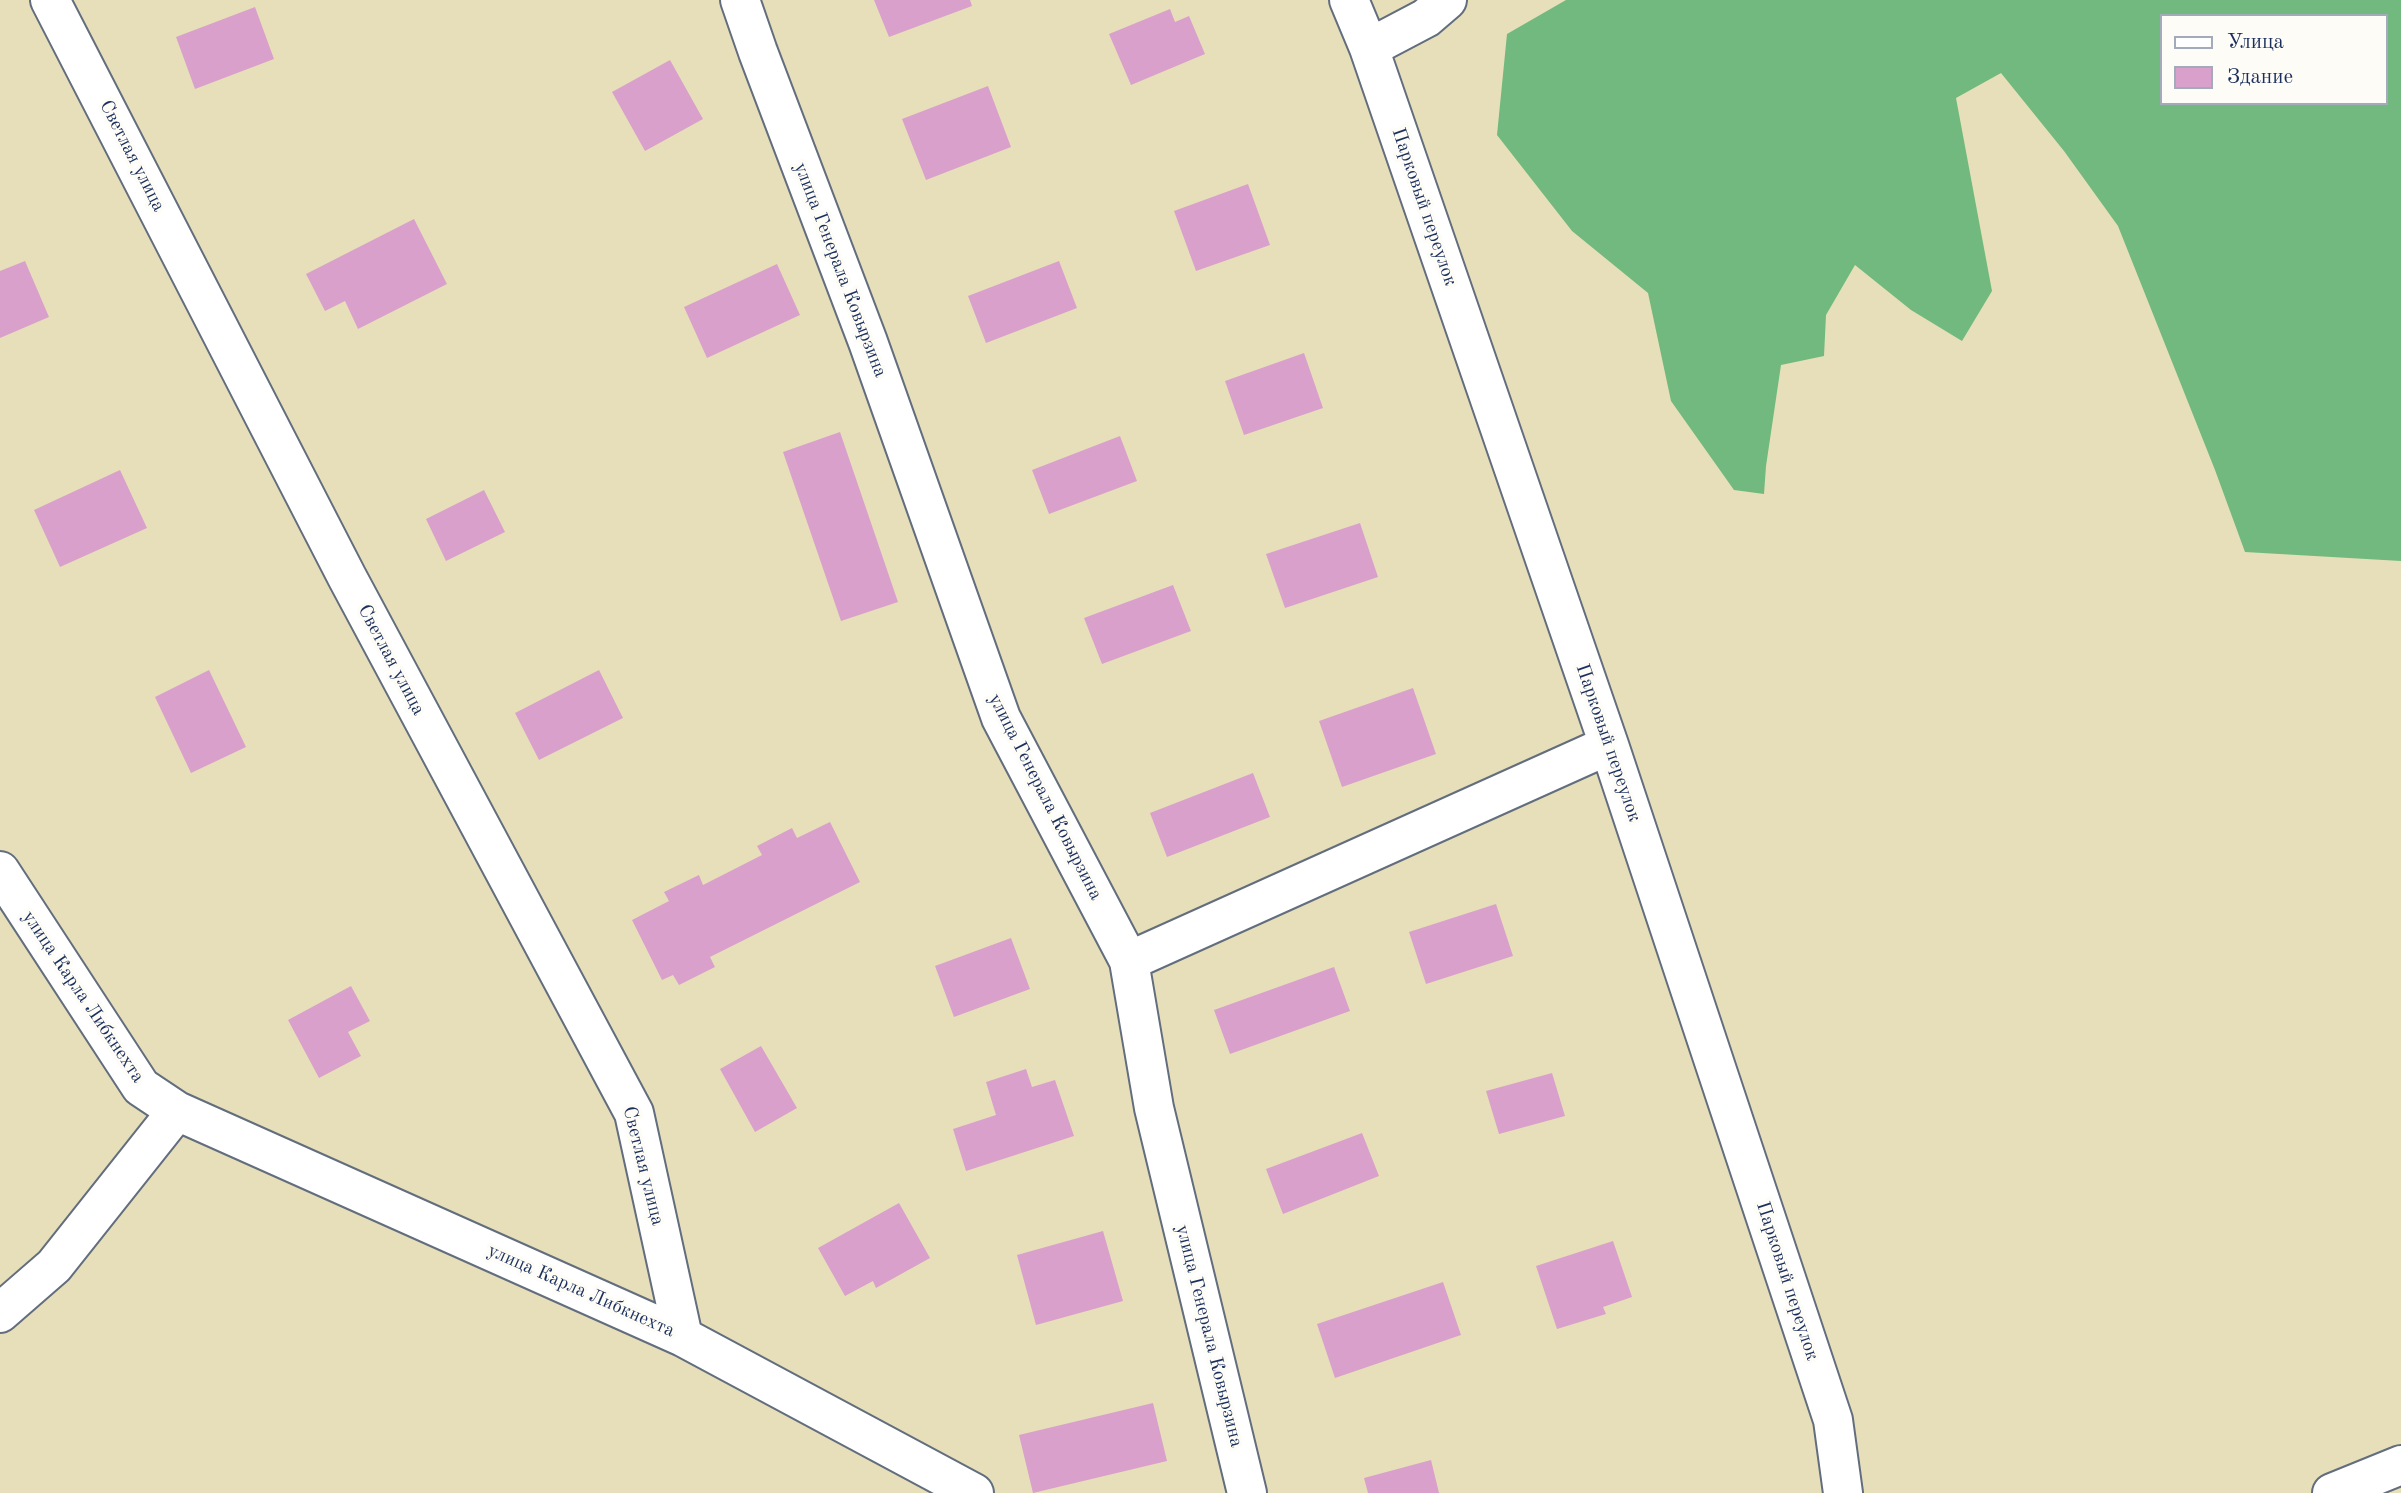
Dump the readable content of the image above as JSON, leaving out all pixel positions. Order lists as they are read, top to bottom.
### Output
{
  "streets": {
    "street": [
      "Светлая улица",
      "Парковый переулок",
      "улица Генерала Ковырзина",
      "улица Карла Либкнехта"
    ]
  },
  "crossings": [
    ["Светлая улица", "улица Карла Либкнехта"]
  ],
  "legend": ["Улица", "Здание"]
}
